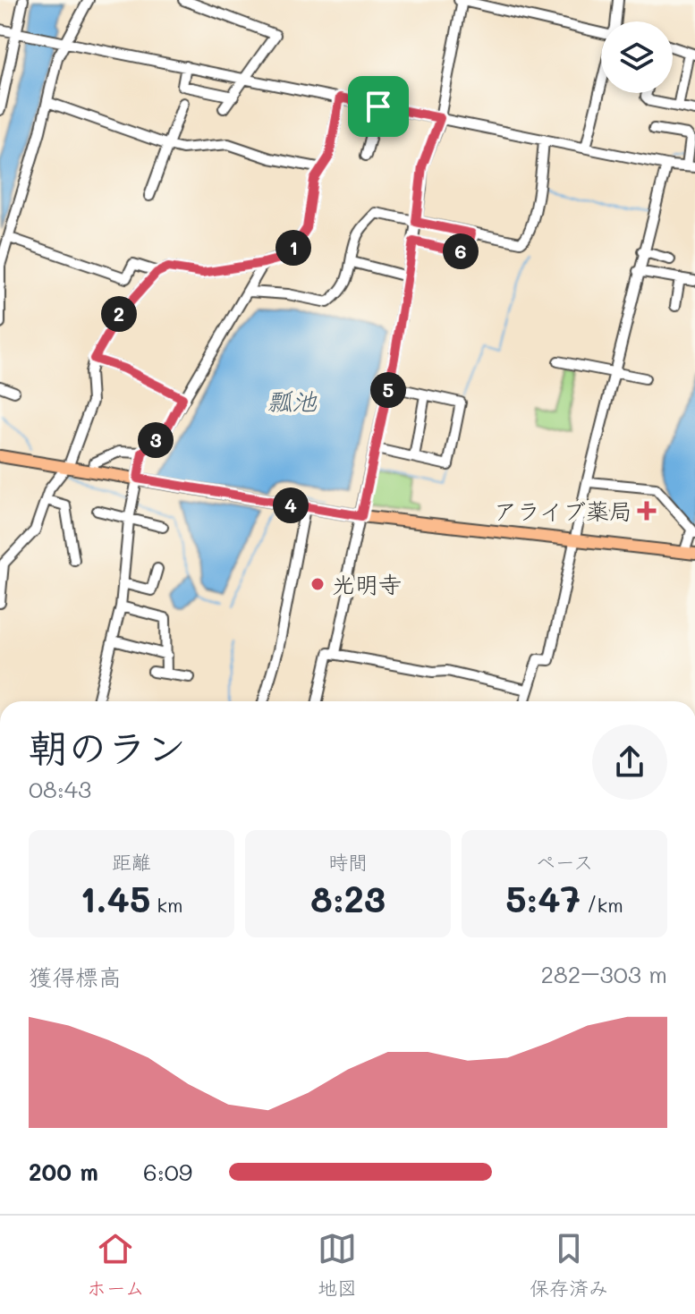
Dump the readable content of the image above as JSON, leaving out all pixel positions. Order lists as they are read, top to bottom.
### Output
{
  "water": ["瓢池"],
  "places": {
    "health": ["アライブ薬局"],
    "other": ["光明寺"]
  },
  "page": {
    "pins": [
      "1",
      "6",
      "2",
      "5",
      "3",
      "4"
    ],
    "heading": ["朝のラン", "08:43"],
    "stats": [
      ["距離", "1.45 km"],
      ["時間", "8:23"],
      ["ペース", "5:47 /km"]
    ],
    "chart": ["獲得標高", "282–303 m"],
    "list": [
      {
        "name": "200 m",
        "note": "6:09"
      }
    ],
    "tabs": ["ホーム", "地図", "保存済み"]
  }
}
